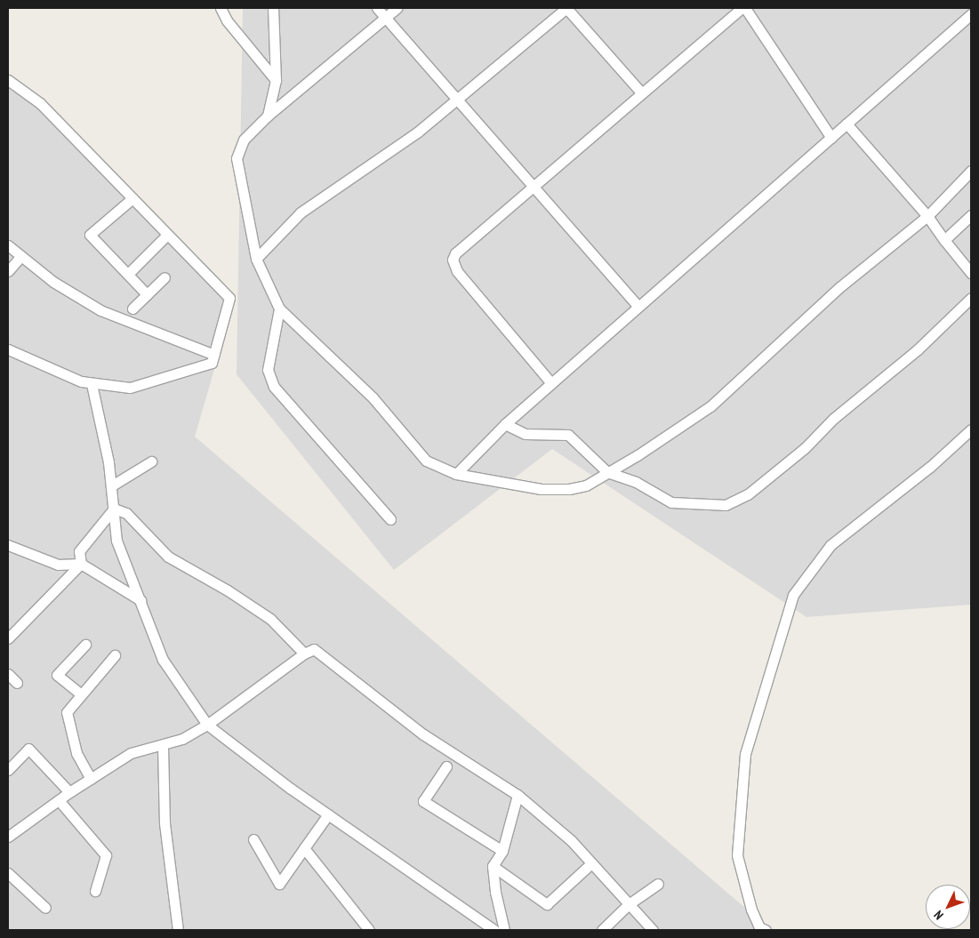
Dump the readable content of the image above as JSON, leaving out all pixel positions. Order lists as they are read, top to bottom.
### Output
{
  "north": "bottom left"
}
